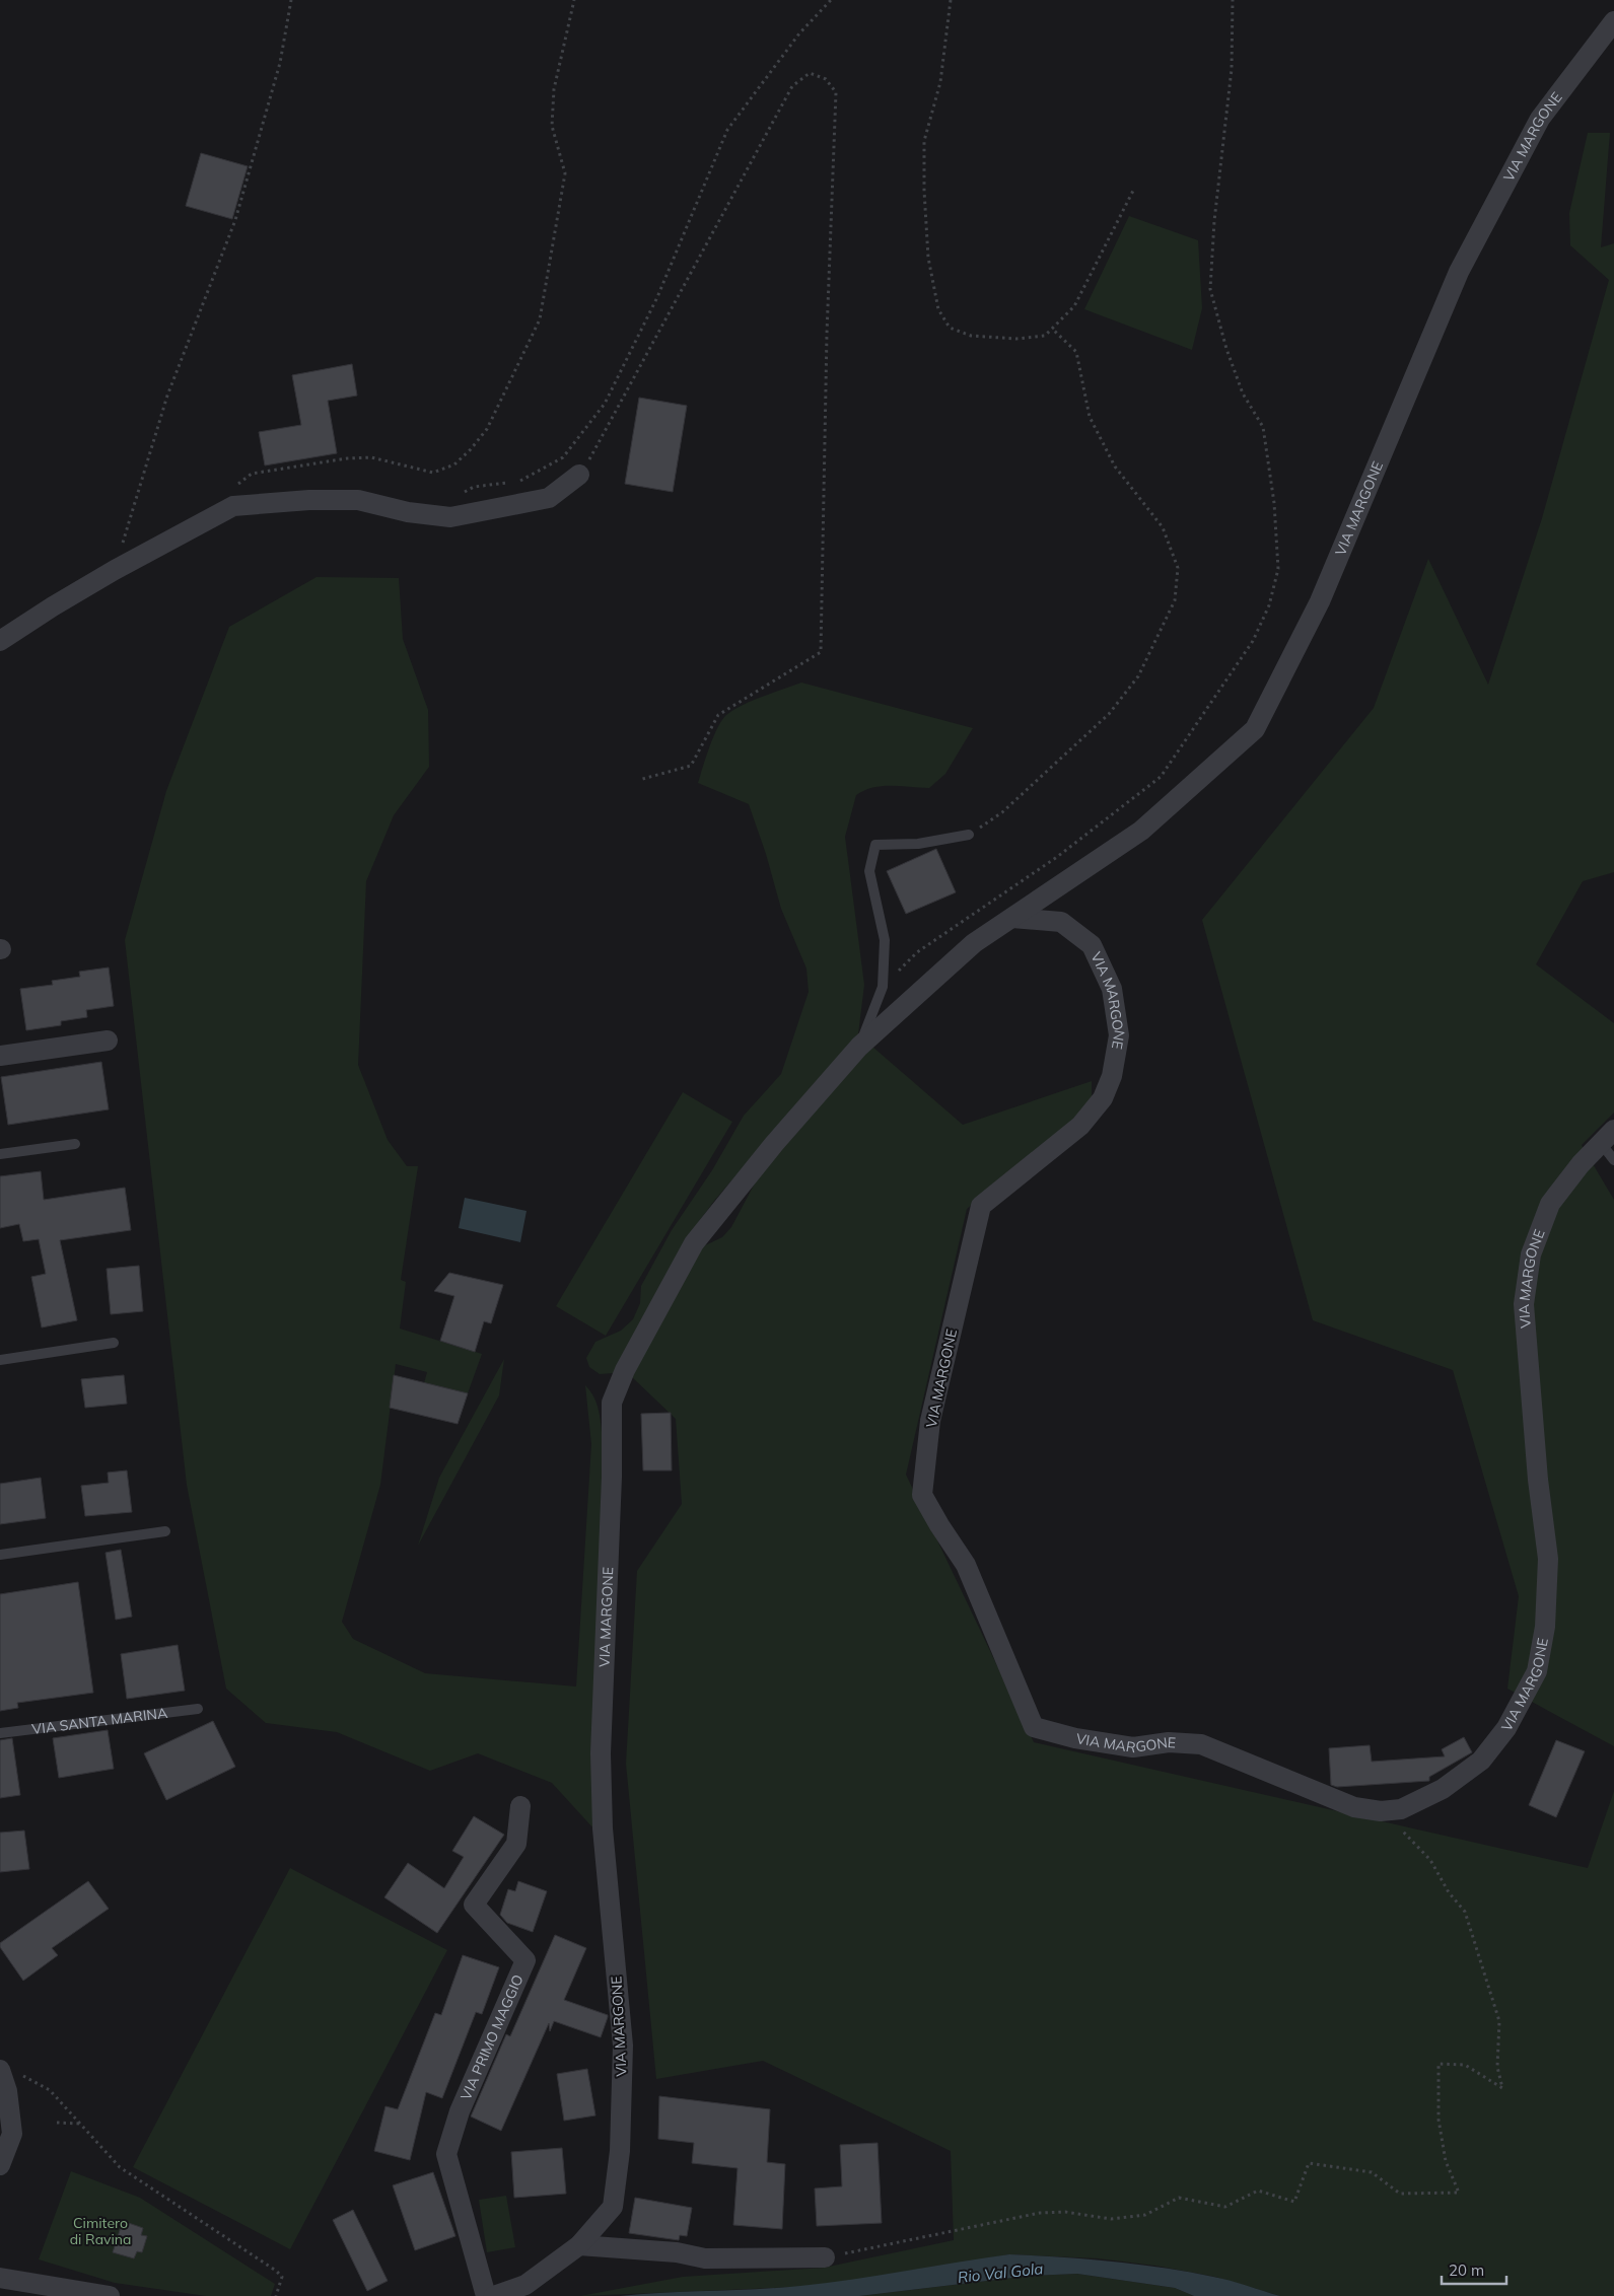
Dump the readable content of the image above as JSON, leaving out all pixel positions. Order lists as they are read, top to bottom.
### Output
{
  "streets": {
    "street": ["VIA MARGONE", "VIA PRIMO MAGGIO"],
    "lane": ["VIA SANTA MARINA"]
  },
  "water": ["Rio Val Gola"],
  "parks": ["Cimitero di Ravina"],
  "scale_bar": "20 m"
}
